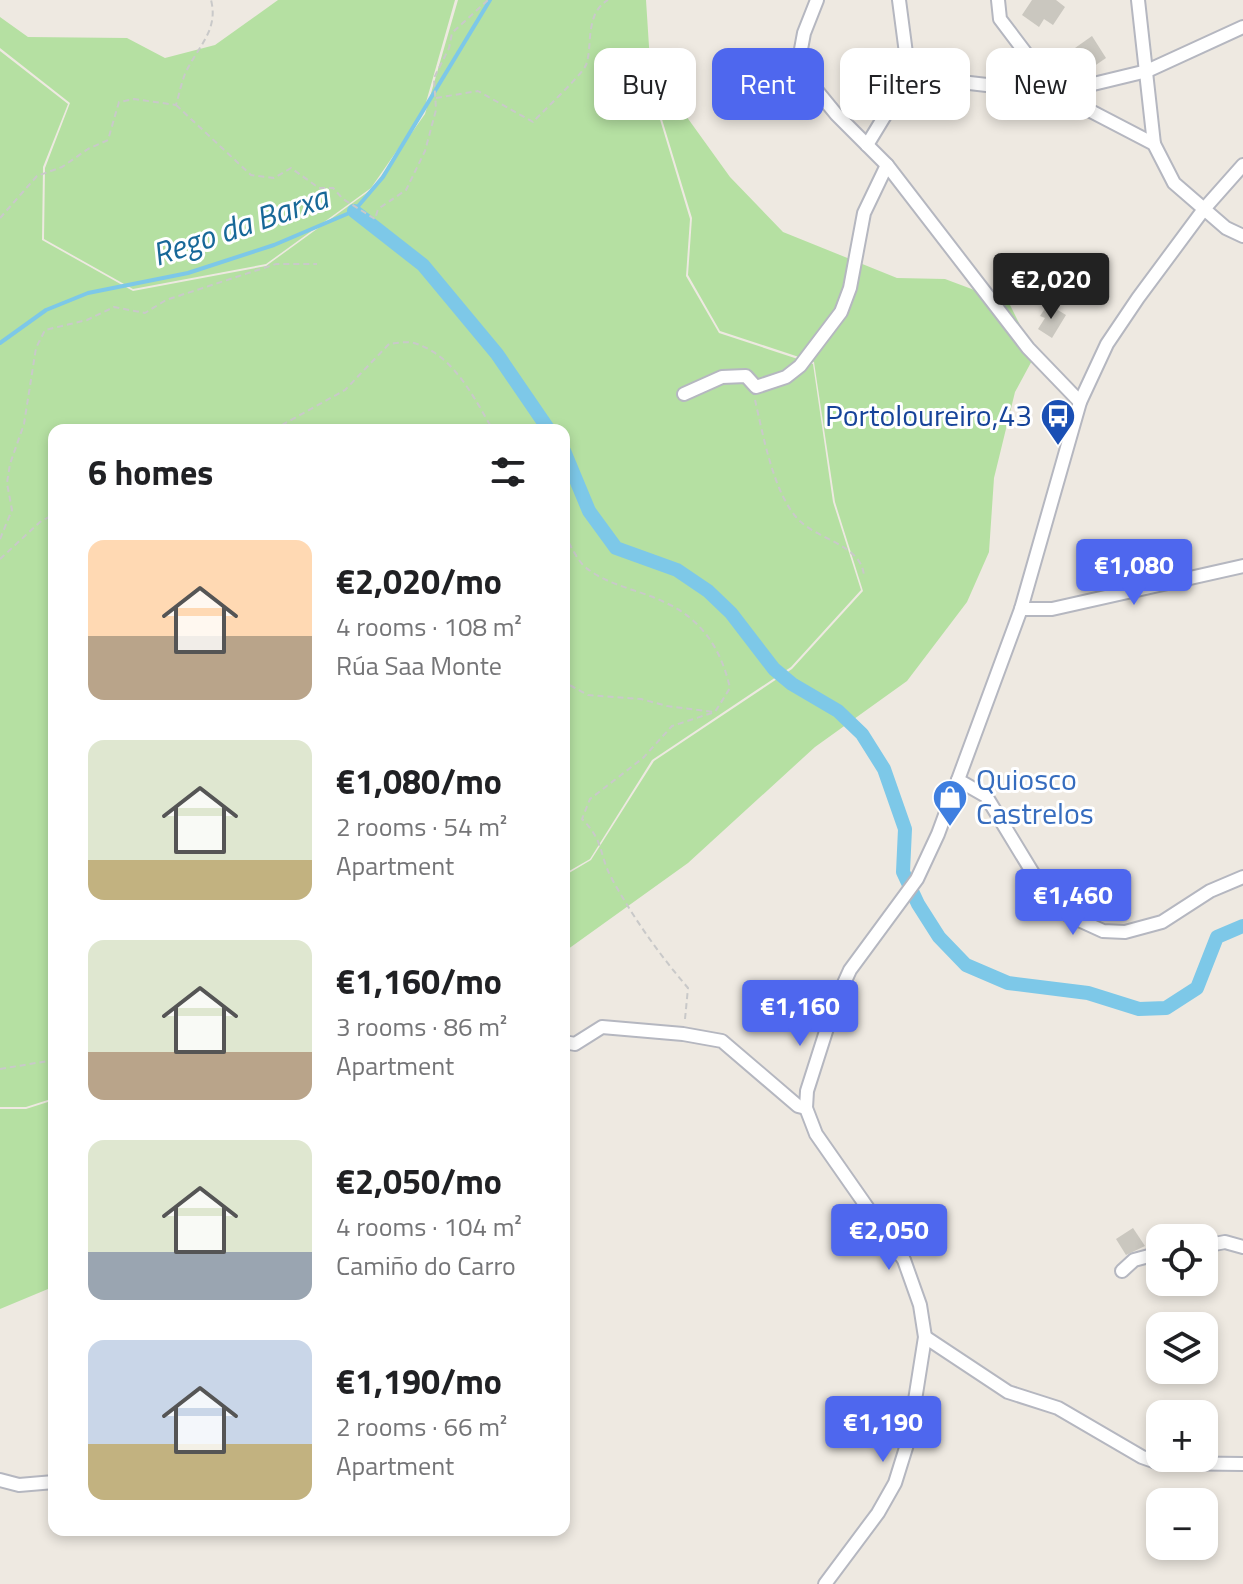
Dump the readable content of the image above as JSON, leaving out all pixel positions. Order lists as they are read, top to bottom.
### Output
{
  "water": ["Rego da Barxa"],
  "places": {
    "bus stop": ["Portoloureiro,43"],
    "shop": ["Quiosco Castrelos"]
  },
  "page": {
    "chip": [
      "Buy",
      "Rent",
      "Filters",
      "New"
    ],
    "price": [
      "€2,020",
      "€1,080",
      "€1,460",
      "€1,160",
      "€2,050",
      "€1,190"
    ],
    "heading": "6 homes",
    "list": [
      {
        "name": "€2,020/mo",
        "note": "4 rooms · 108 m² · Rúa Saa Monte"
      },
      {
        "name": "€1,080/mo",
        "note": "2 rooms · 54 m² · Apartment"
      },
      {
        "name": "€1,160/mo",
        "note": "3 rooms · 86 m² · Apartment"
      },
      {
        "name": "€2,050/mo",
        "note": "4 rooms · 104 m² · Camiño do Carro"
      },
      {
        "name": "€1,190/mo",
        "note": "2 rooms · 66 m² · Apartment"
      }
    ],
    "map_buttons": ["+", "−"]
  }
}
